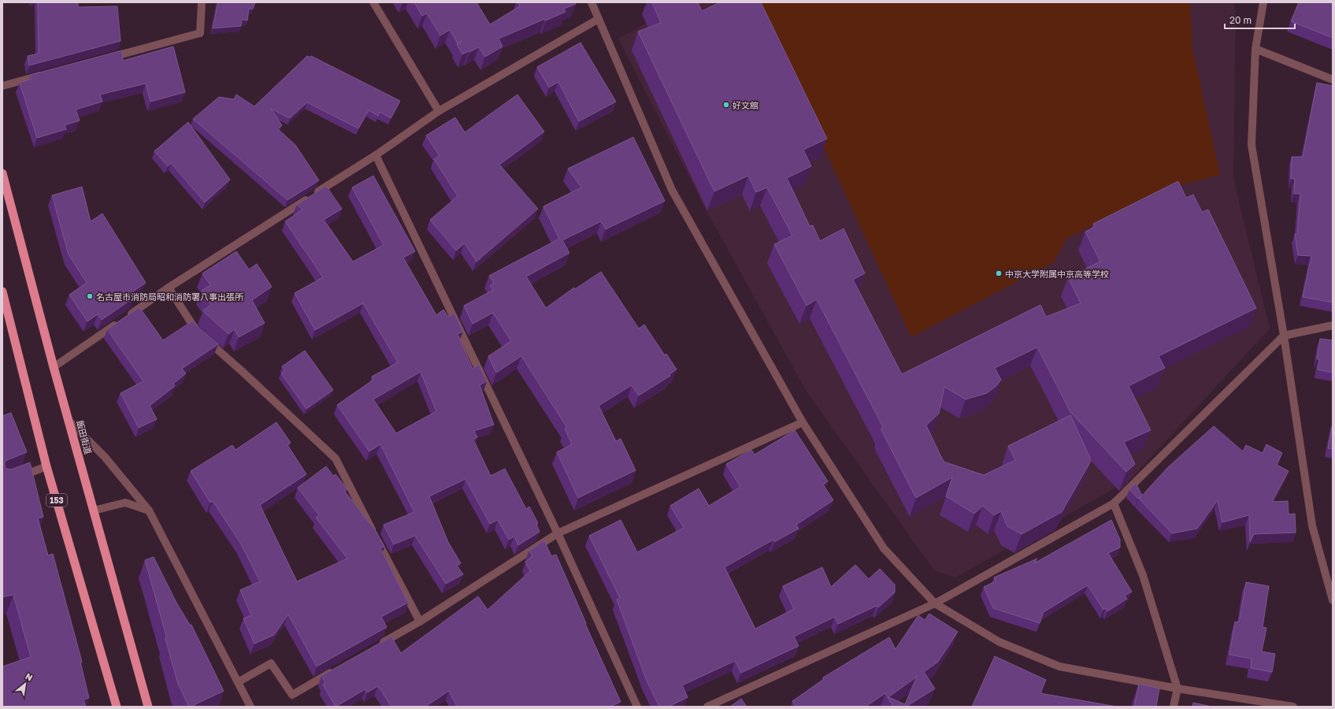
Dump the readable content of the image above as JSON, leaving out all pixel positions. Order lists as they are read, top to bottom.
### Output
{
  "streets": {
    "highway": ["飯田街道", "153"]
  },
  "places": ["好文館", "中京大学附属中京高等学校", "名古屋市消防局昭和消防署八事出張所"],
  "scale_bar": "20 m",
  "north": "top right"
}
